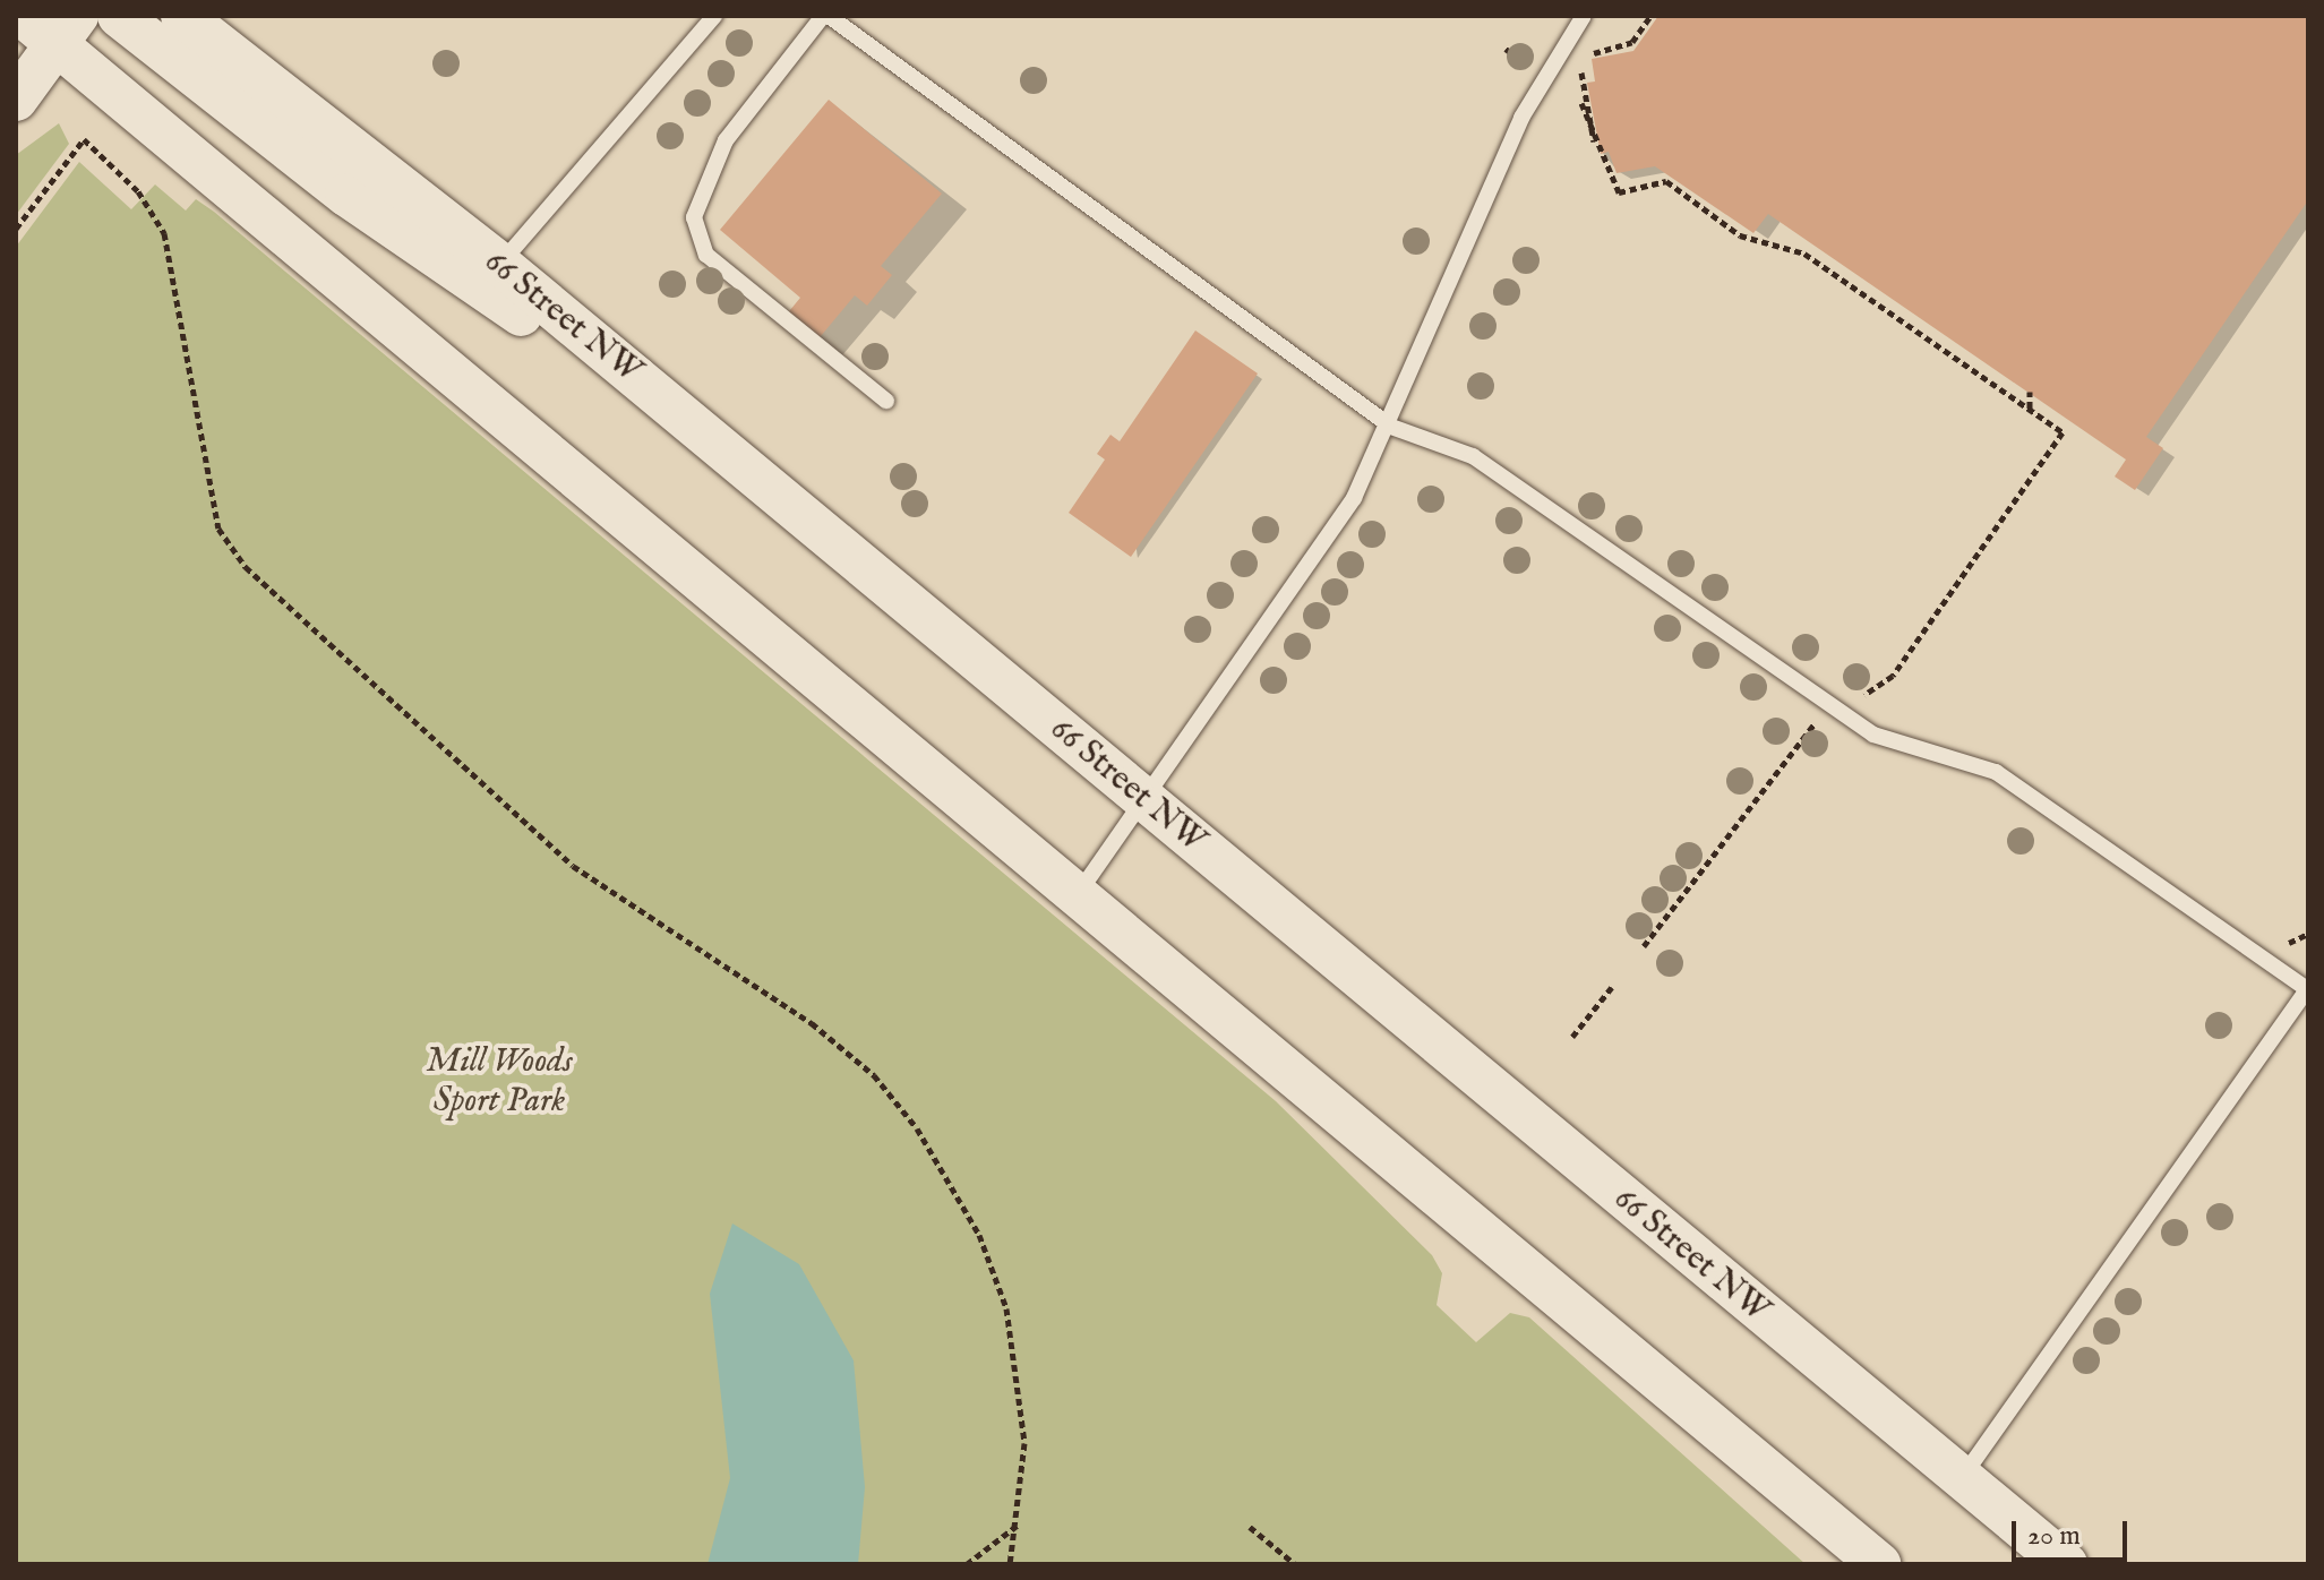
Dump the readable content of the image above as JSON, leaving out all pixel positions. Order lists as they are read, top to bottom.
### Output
{
  "streets": {
    "main road": ["66 Street NW"]
  },
  "parks": ["Mill Woods Sport Park"],
  "scale_bar": "20 m"
}
